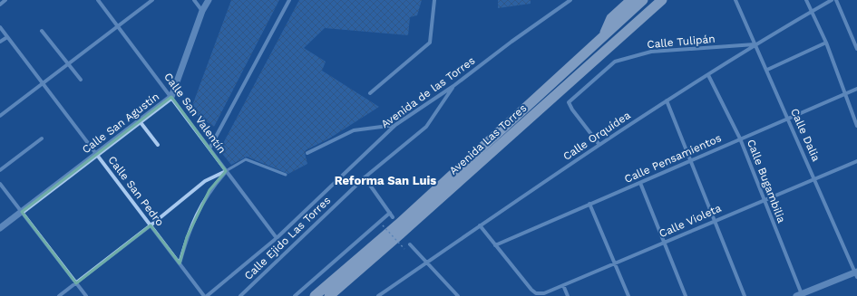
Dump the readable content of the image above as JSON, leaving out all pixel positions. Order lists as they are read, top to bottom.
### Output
{
  "streets": {
    "highway": ["Avenida Las Torres"],
    "street": [
      "Calle Tulipán",
      "Avenida de las Torres",
      "Calle San Valentín",
      "Calle San Agustín",
      "Calle Dalia",
      "Calle Orquídea",
      "Calle Pensamientos",
      "Calle Bugambilia",
      "Calle San Pedro",
      "Calle Violeta",
      "Calle Ejido Las Torres"
    ]
  },
  "crossings": [
    ["Calle Tulipán", "Calle Dalia"],
    ["Calle Tulipán", "Calle Orquídea"],
    ["Avenida de las Torres", "Calle San Valentín"],
    ["Avenida de las Torres", "Calle San Pedro"],
    ["Avenida de las Torres", "Calle Ejido Las Torres"],
    ["Calle San Valentín", "Calle San Agustín"],
    ["Calle San Agustín", "Calle San Pedro"],
    ["Calle Dalia", "Calle Orquídea"],
    ["Calle Dalia", "Calle Pensamientos"],
    ["Calle Dalia", "Calle Violeta"],
    ["Calle Orquídea", "Calle Bugambilia"],
    ["Calle Pensamientos", "Calle Bugambilia"],
    ["Calle Pensamientos", "Calle Violeta"],
    ["Calle Bugambilia", "Calle Violeta"]
  ],
  "districts": ["Reforma San Luis"]
}
